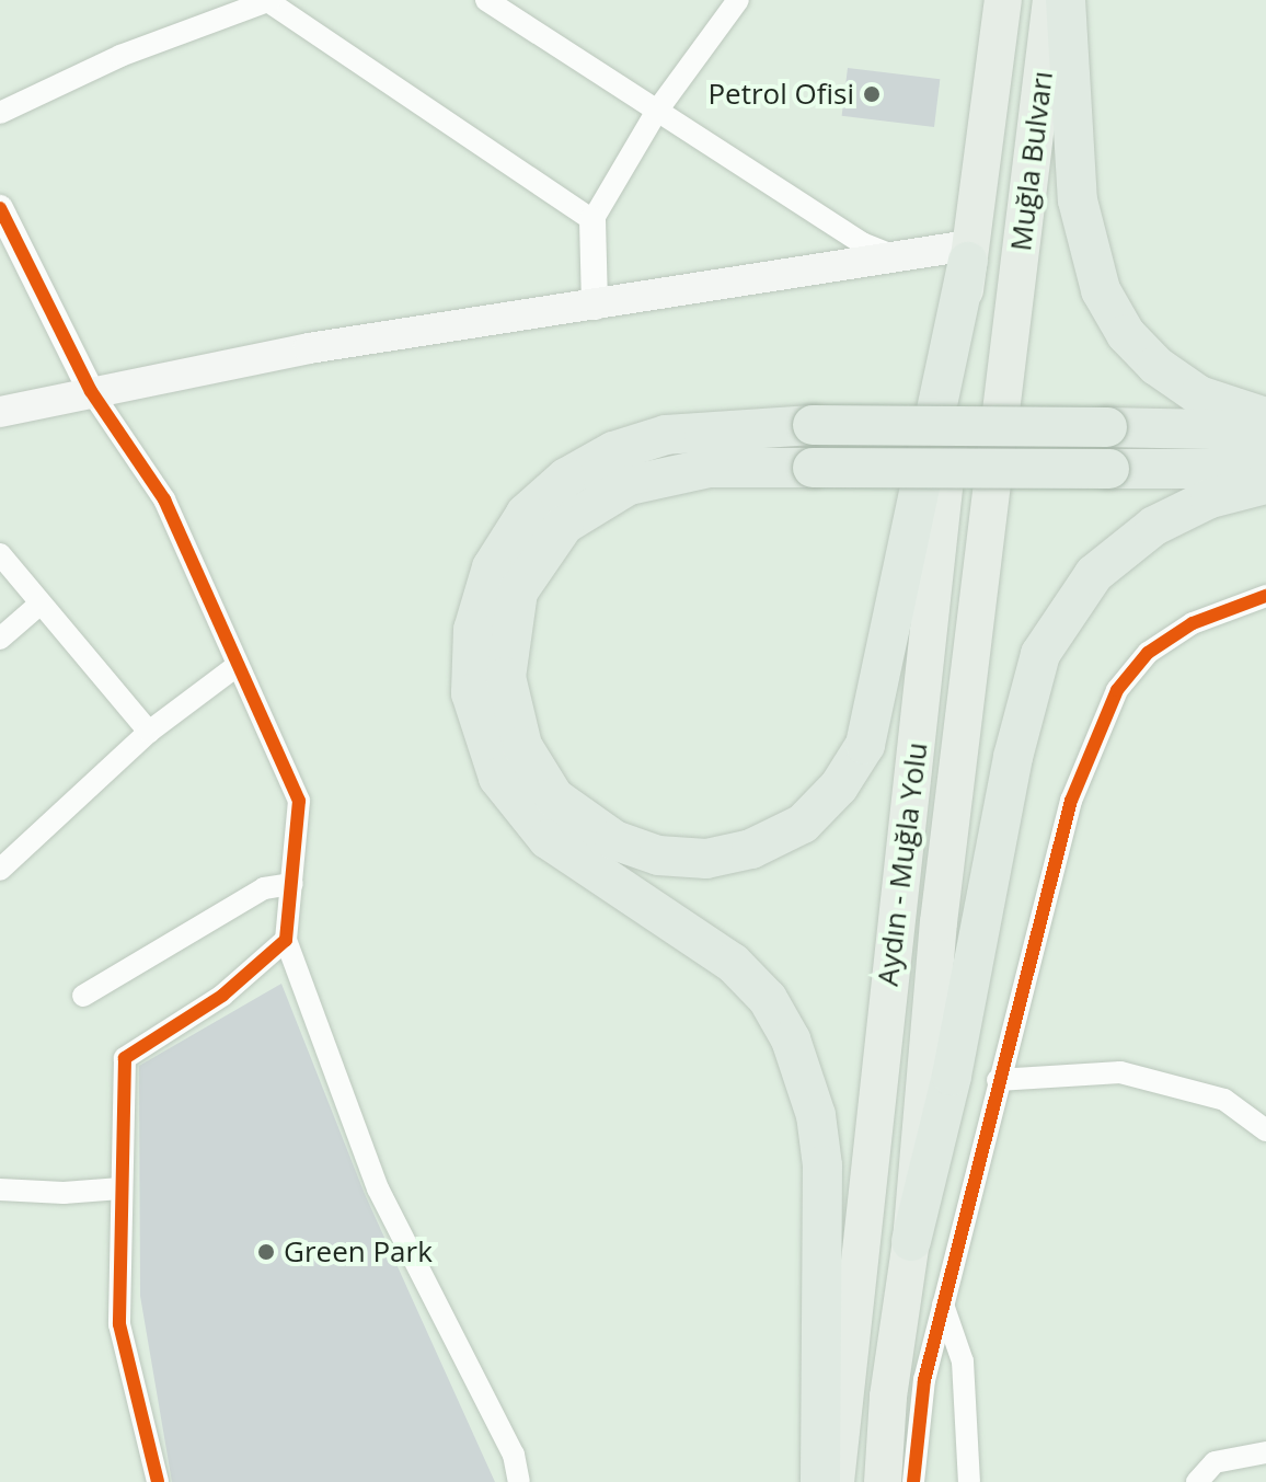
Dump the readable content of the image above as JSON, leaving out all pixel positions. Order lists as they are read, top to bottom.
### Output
{
  "streets": {
    "highway": ["Muğla Bulvarı", "Aydın - Muğla Yolu"]
  },
  "crossings": [
    ["Muğla Bulvarı", "Aydın - Muğla Yolu"]
  ],
  "places": ["Petrol Ofisi", "Green Park"]
}
